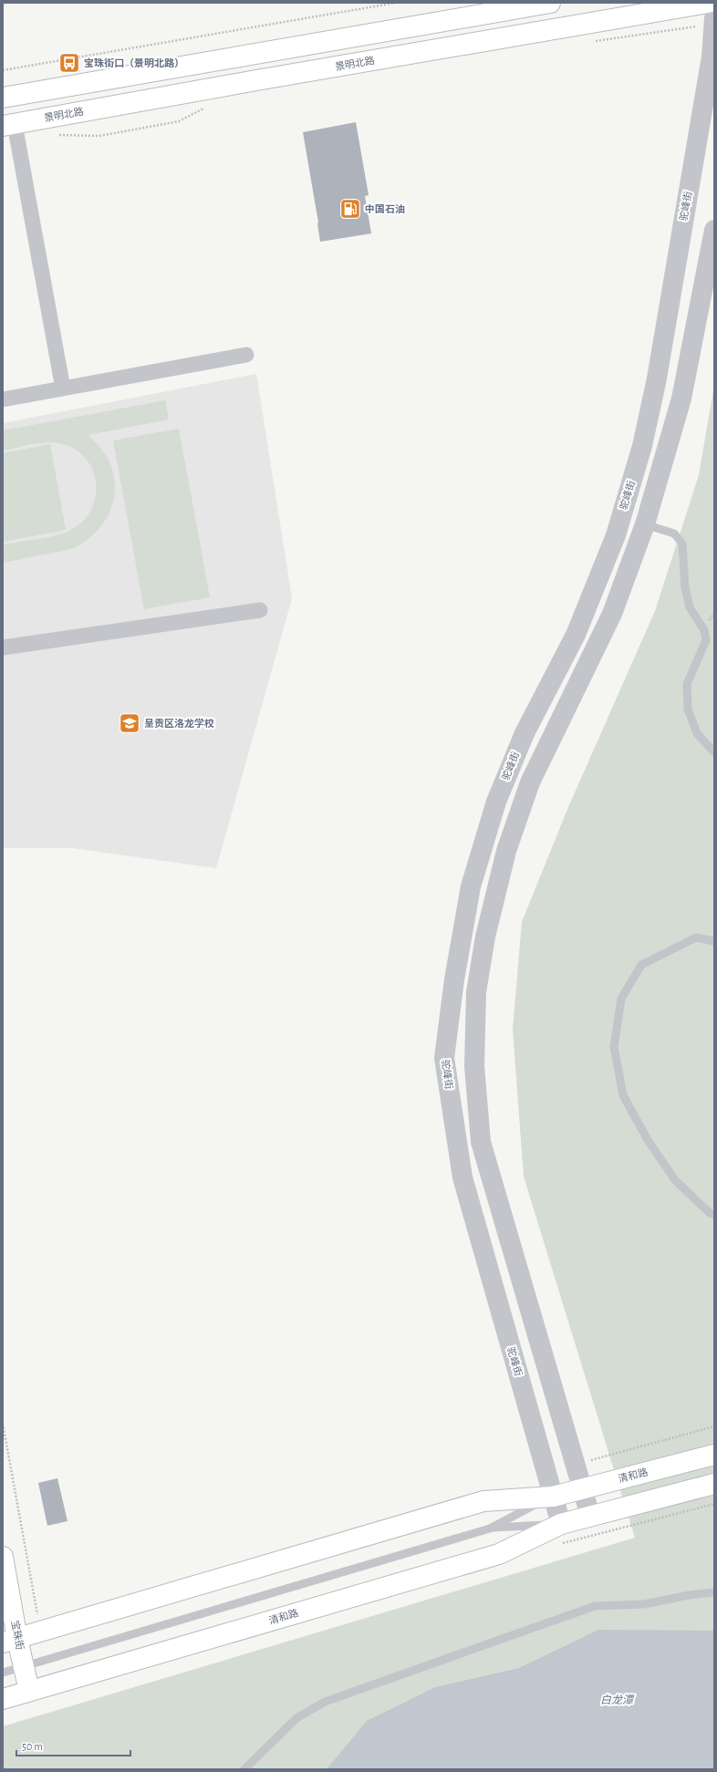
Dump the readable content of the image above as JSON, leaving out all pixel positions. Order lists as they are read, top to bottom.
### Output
{
  "streets": {
    "main road": ["景明北路", "清和路", "宝珠街"],
    "street": ["驼峰街"]
  },
  "crossings": [
    ["驼峰街", "清和路"],
    ["清和路", "宝珠街"]
  ],
  "water": ["白龙潭"],
  "places": {
    "bus stop": ["宝珠街口（景明北路）"],
    "fuel station": ["中国石油"],
    "school or university": ["呈贡区洛龙学校"]
  },
  "scale_bar": "50 m"
}
